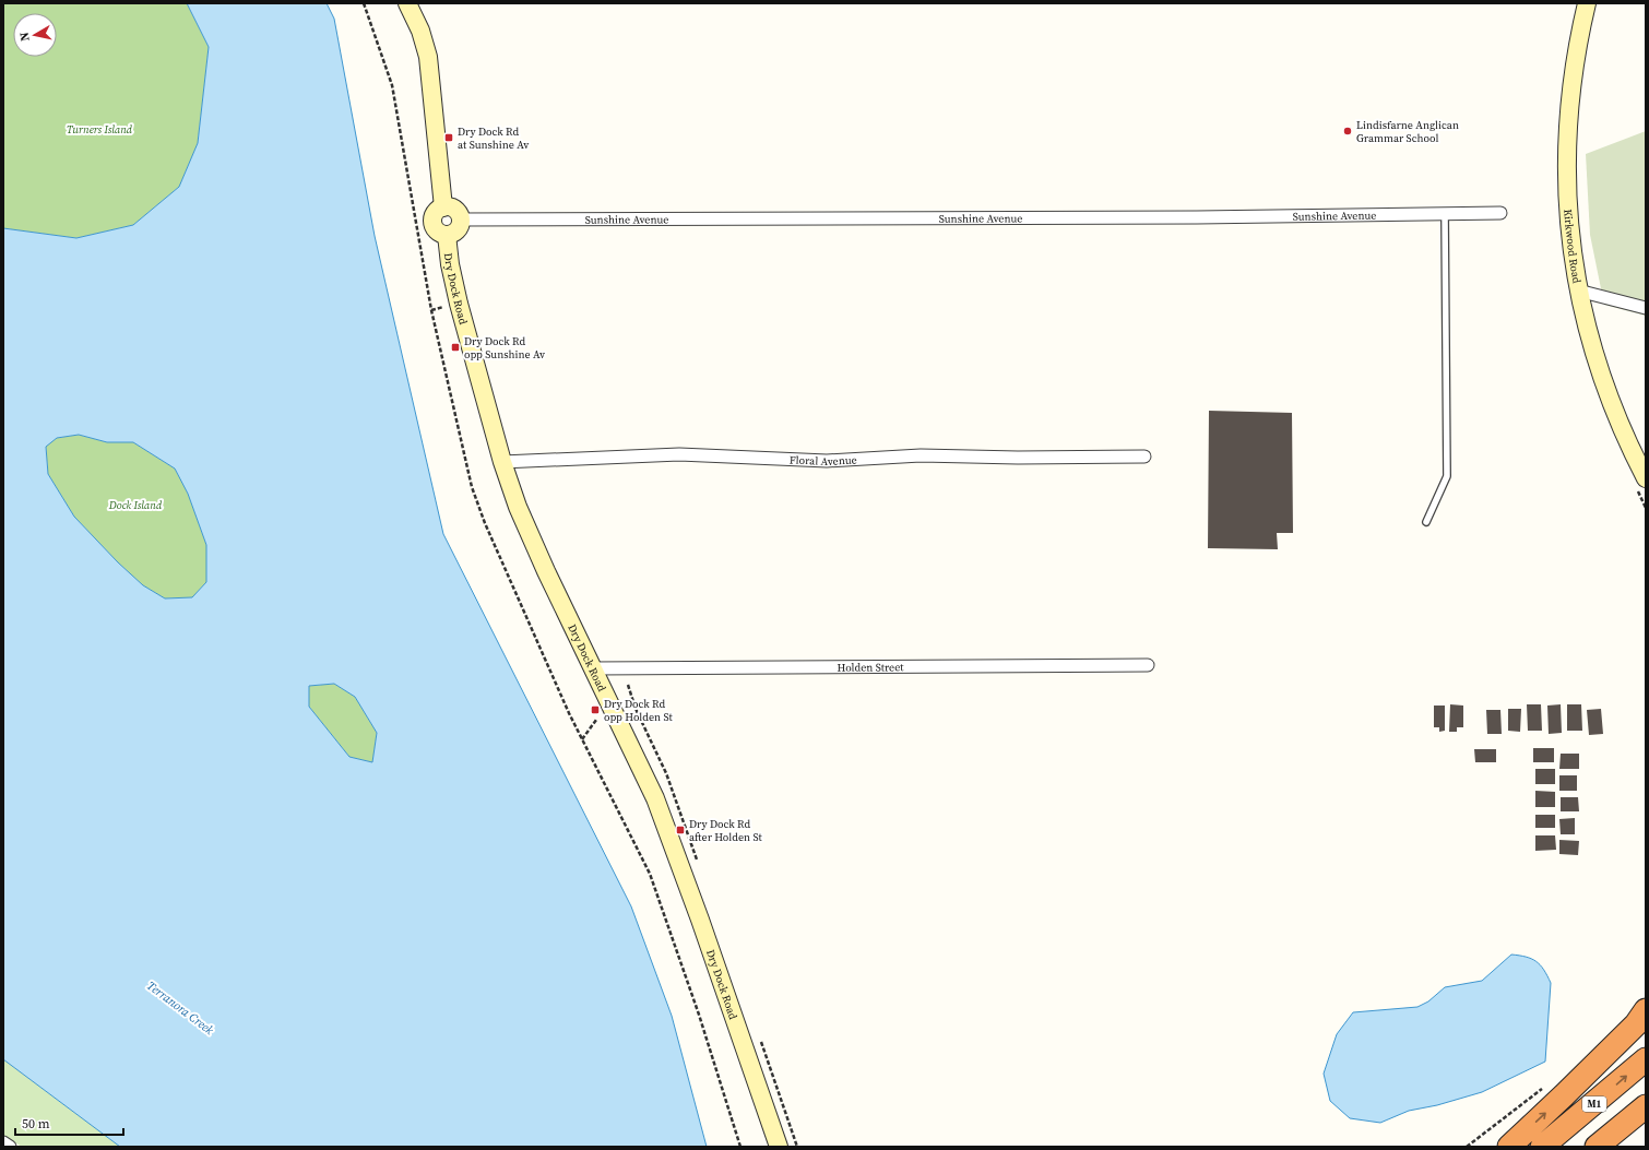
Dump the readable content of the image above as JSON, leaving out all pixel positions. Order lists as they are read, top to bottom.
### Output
{
  "streets": {
    "highway": ["M1"],
    "street": [
      "Sunshine Avenue",
      "Kirkwood Road",
      "Dry Dock Road",
      "Floral Avenue",
      "Holden Street"
    ]
  },
  "crossings": [
    ["Sunshine Avenue", "Dry Dock Road"],
    ["Dry Dock Road", "Floral Avenue"],
    ["Dry Dock Road", "Holden Street"]
  ],
  "water": ["Terranora Creek"],
  "parks": ["Turners Island", "Dock Island"],
  "places": {
    "other": ["Lindisfarne Anglican Grammar School"],
    "transit": [
      "Dry Dock Rd at Sunshine Av",
      "Dry Dock Rd opp Sunshine Av",
      "Dry Dock Rd opp Holden St",
      "Dry Dock Rd after Holden St"
    ]
  },
  "scale_bar": "50 m",
  "north": "left"
}
